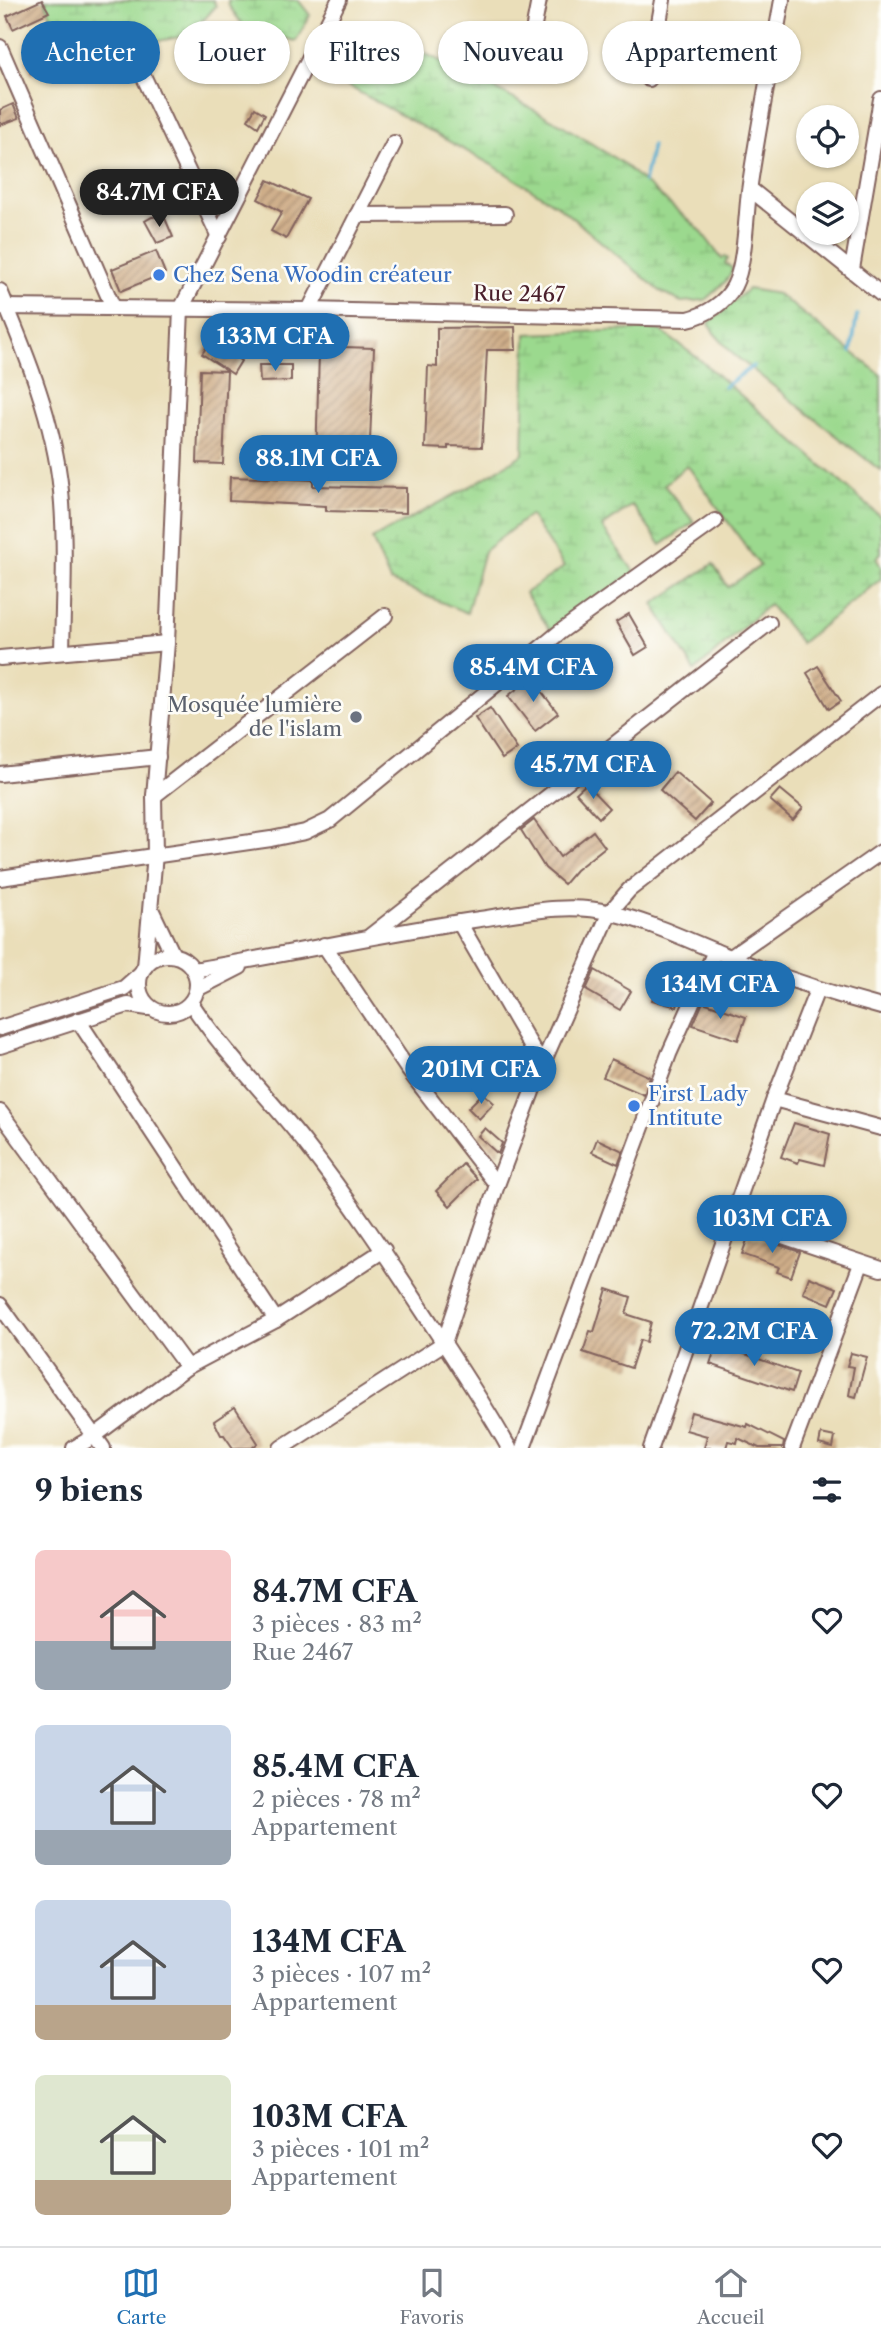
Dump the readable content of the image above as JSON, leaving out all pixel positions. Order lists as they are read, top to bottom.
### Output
{
  "streets": {
    "street": ["Rue 2467"]
  },
  "places": ["Chez Sena Woodin créateur", "Mosquée lumière de l'islam", "First Lady Intitute"],
  "page": {
    "chip": [
      "Acheter",
      "Louer",
      "Filtres",
      "Nouveau",
      "Appartement"
    ],
    "price": [
      "84.7M CFA",
      "133M CFA",
      "88.1M CFA",
      "85.4M CFA",
      "45.7M CFA",
      "134M CFA",
      "201M CFA",
      "103M CFA",
      "72.2M CFA"
    ],
    "heading": "9 biens",
    "list": [
      {
        "name": "84.7M CFA",
        "note": "3 pièces · 83 m² · Rue 2467"
      },
      {
        "name": "85.4M CFA",
        "note": "2 pièces · 78 m² · Appartement"
      },
      {
        "name": "134M CFA",
        "note": "3 pièces · 107 m² · Appartement"
      },
      {
        "name": "103M CFA",
        "note": "3 pièces · 101 m² · Appartement"
      }
    ],
    "tabs": ["Carte", "Favoris", "Accueil"]
  }
}
